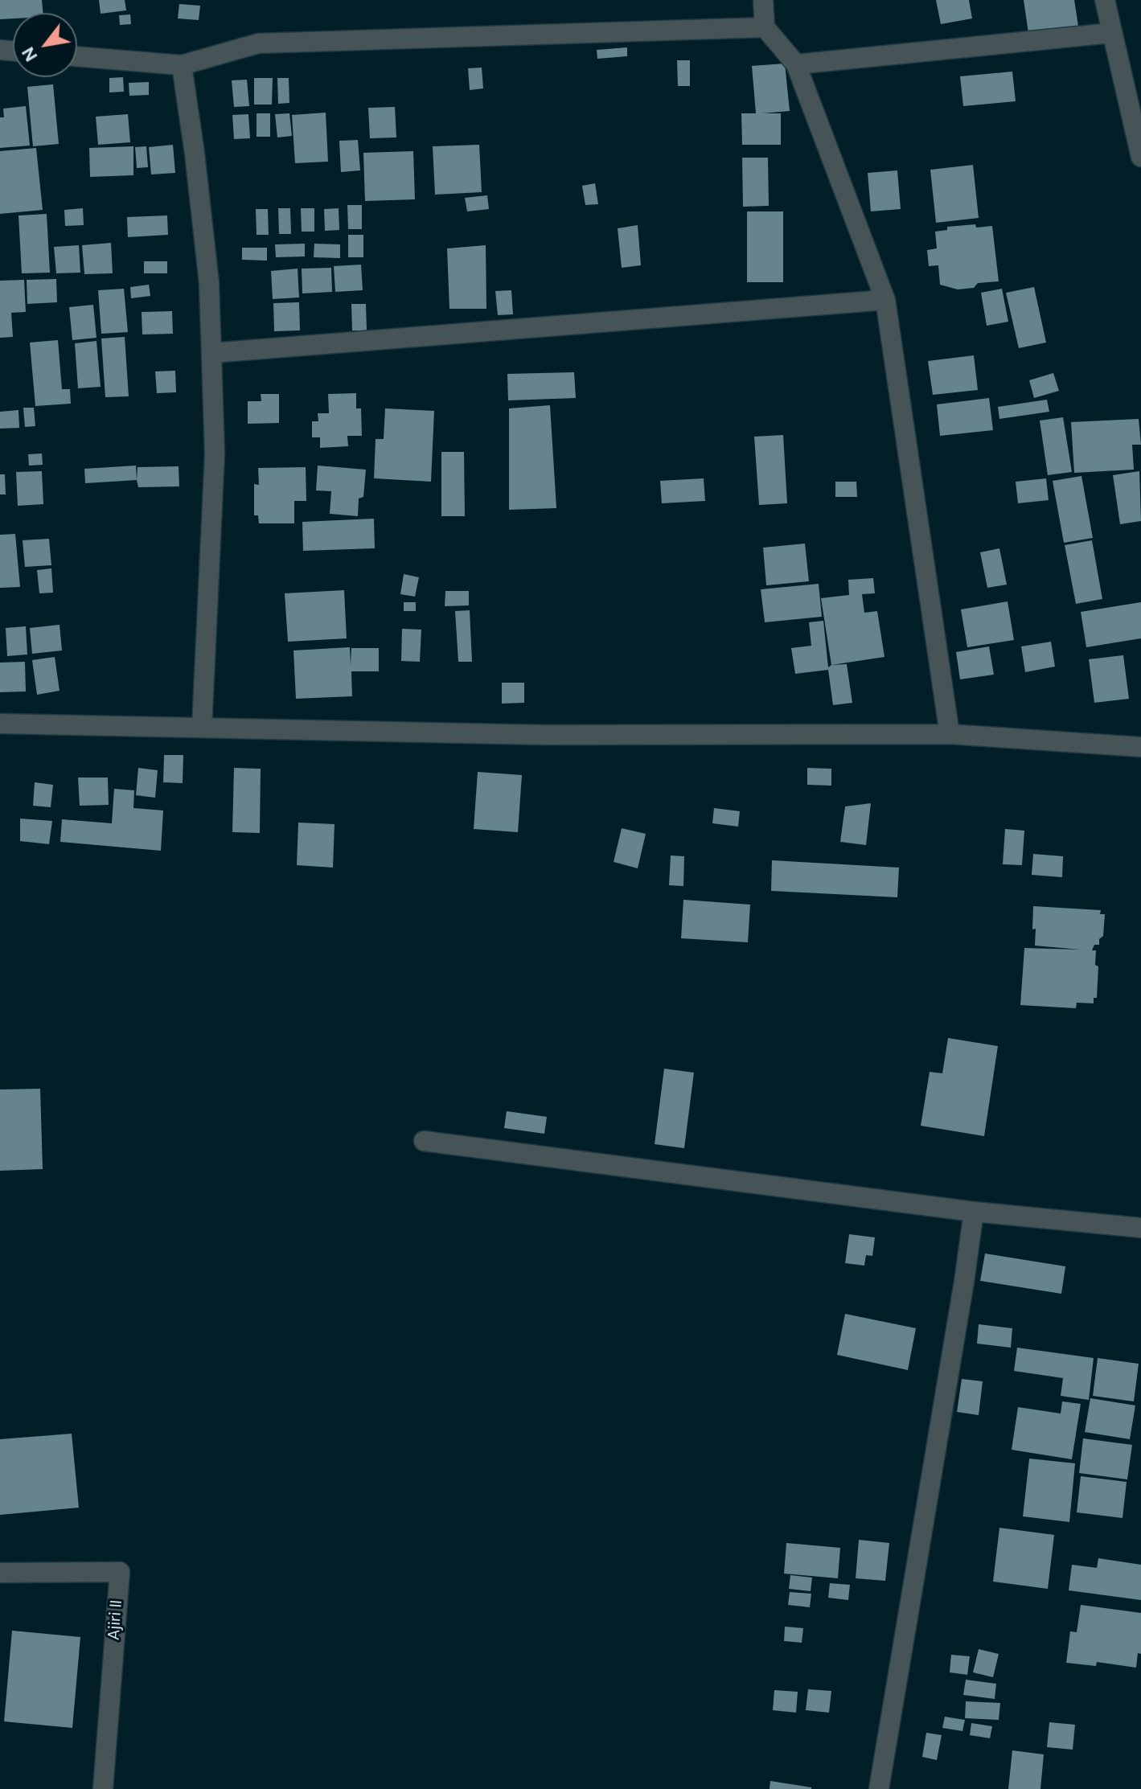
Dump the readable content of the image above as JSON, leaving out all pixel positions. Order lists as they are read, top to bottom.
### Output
{
  "streets": {
    "street": ["Ajiri II"]
  },
  "north": "bottom left"
}
